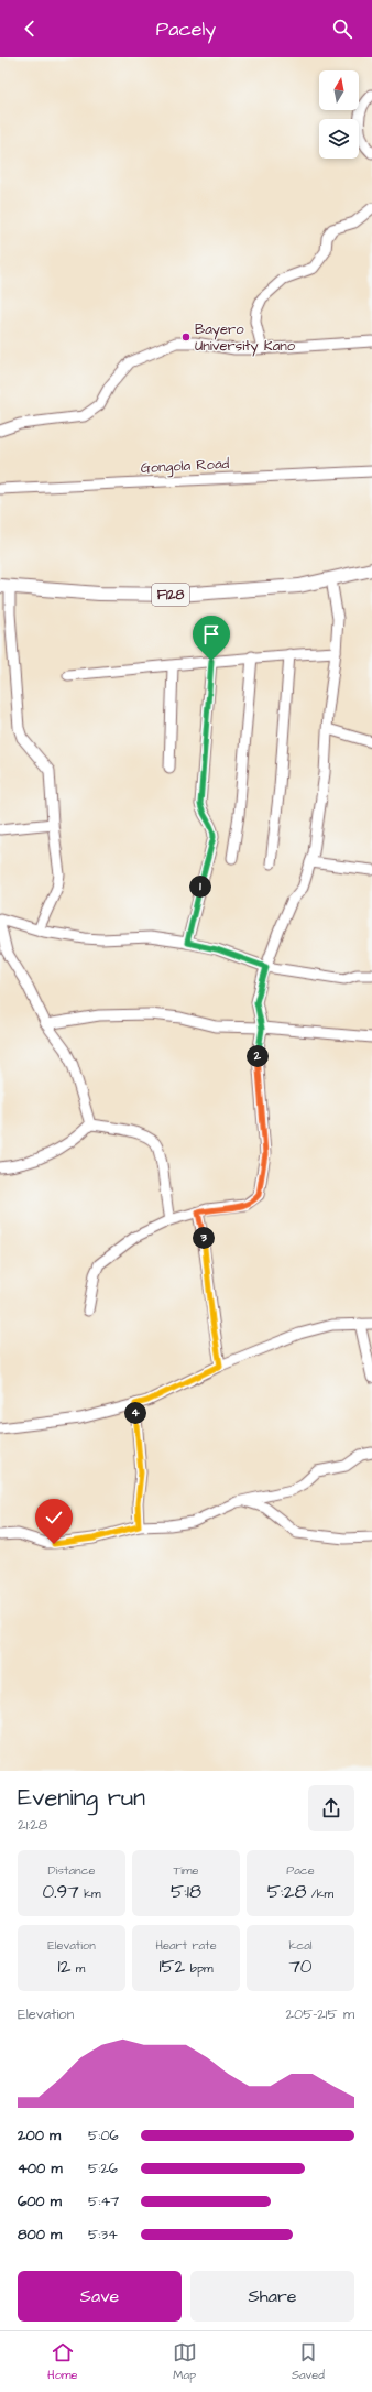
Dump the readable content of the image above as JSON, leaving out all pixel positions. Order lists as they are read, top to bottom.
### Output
{
  "streets": {
    "main road": ["F128"],
    "street": ["Gongola Road"]
  },
  "places": ["Bayero University Kano"],
  "north": "top",
  "page": {
    "header": "Pacely",
    "pins": [
      "1",
      "2",
      "3",
      "4"
    ],
    "heading": ["Evening run", "21:28"],
    "stats": [
      ["Distance", "0.97 km"],
      ["Time", "5:18"],
      ["Pace", "5:28 /km"],
      ["Elevation", "12 m"],
      ["Heart rate", "152 bpm"],
      ["kcal", "70"]
    ],
    "chart": ["Elevation", "205–215 m"],
    "list": [
      {
        "name": "200 m",
        "note": "5:06"
      },
      {
        "name": "400 m",
        "note": "5:26"
      },
      {
        "name": "600 m",
        "note": "5:47"
      },
      {
        "name": "800 m",
        "note": "5:34"
      }
    ],
    "buttons": ["Save", "Share"],
    "tabs": ["Home", "Map", "Saved"]
  }
}
